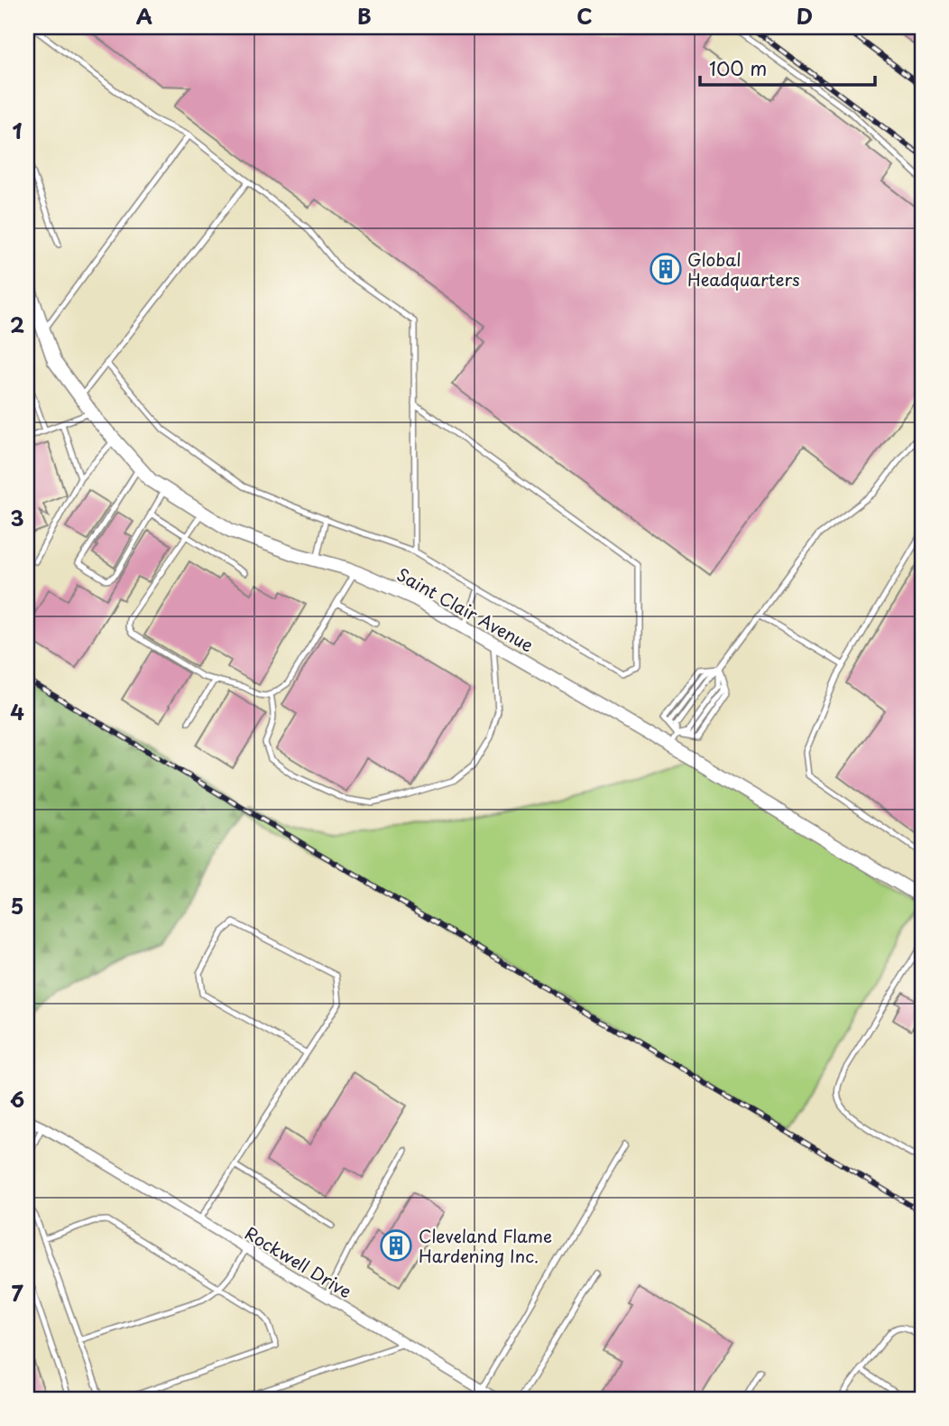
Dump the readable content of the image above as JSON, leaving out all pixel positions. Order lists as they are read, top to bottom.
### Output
{
  "streets": {
    "street": ["Saint Clair Avenue", "Rockwell Drive"]
  },
  "places": {
    "building": ["Global Headquarters", "Cleveland Flame Hardening Inc."]
  },
  "scale_bar": "100 m",
  "grid": {
    "columns": [
      "A",
      "B",
      "C",
      "D"
    ],
    "rows": [
      "1",
      "2",
      "3",
      "4",
      "5",
      "6",
      "7"
    ]
  }
}
